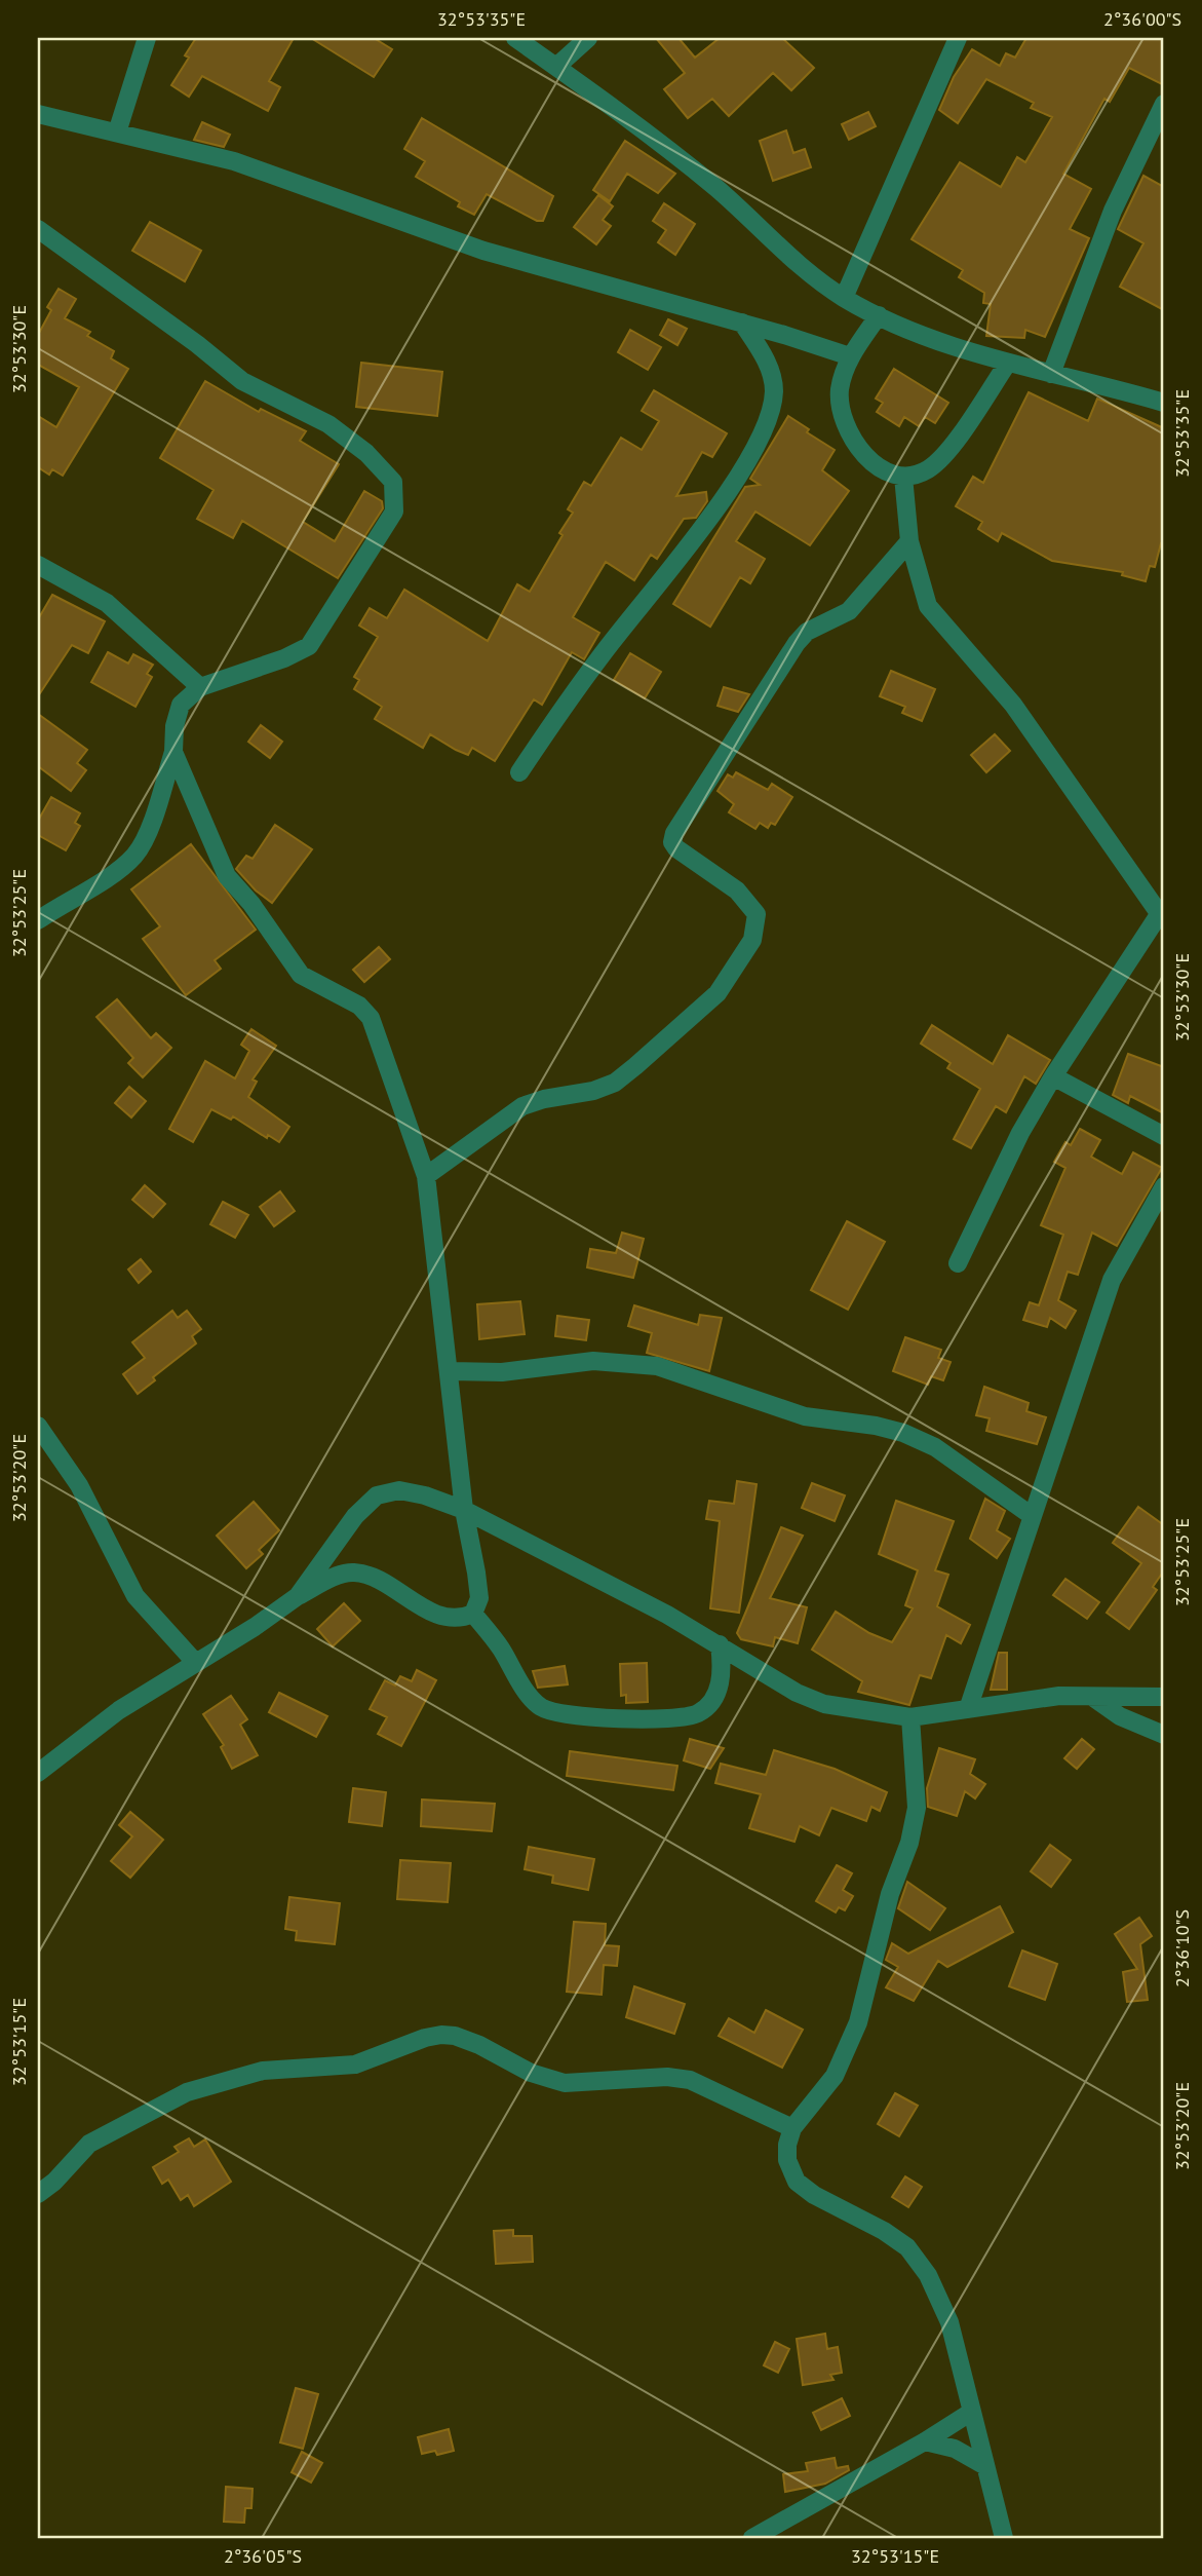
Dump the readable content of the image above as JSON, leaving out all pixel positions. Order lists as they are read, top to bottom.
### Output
{
  "coordinates": [
    "32°53'35\"E",
    "2°36'00\"S",
    "32°53'30\"E",
    "32°53'25\"E",
    "32°53'20\"E",
    "2°36'10\"S",
    "32°53'15\"E",
    "2°36'05\"S"
  ]
}
